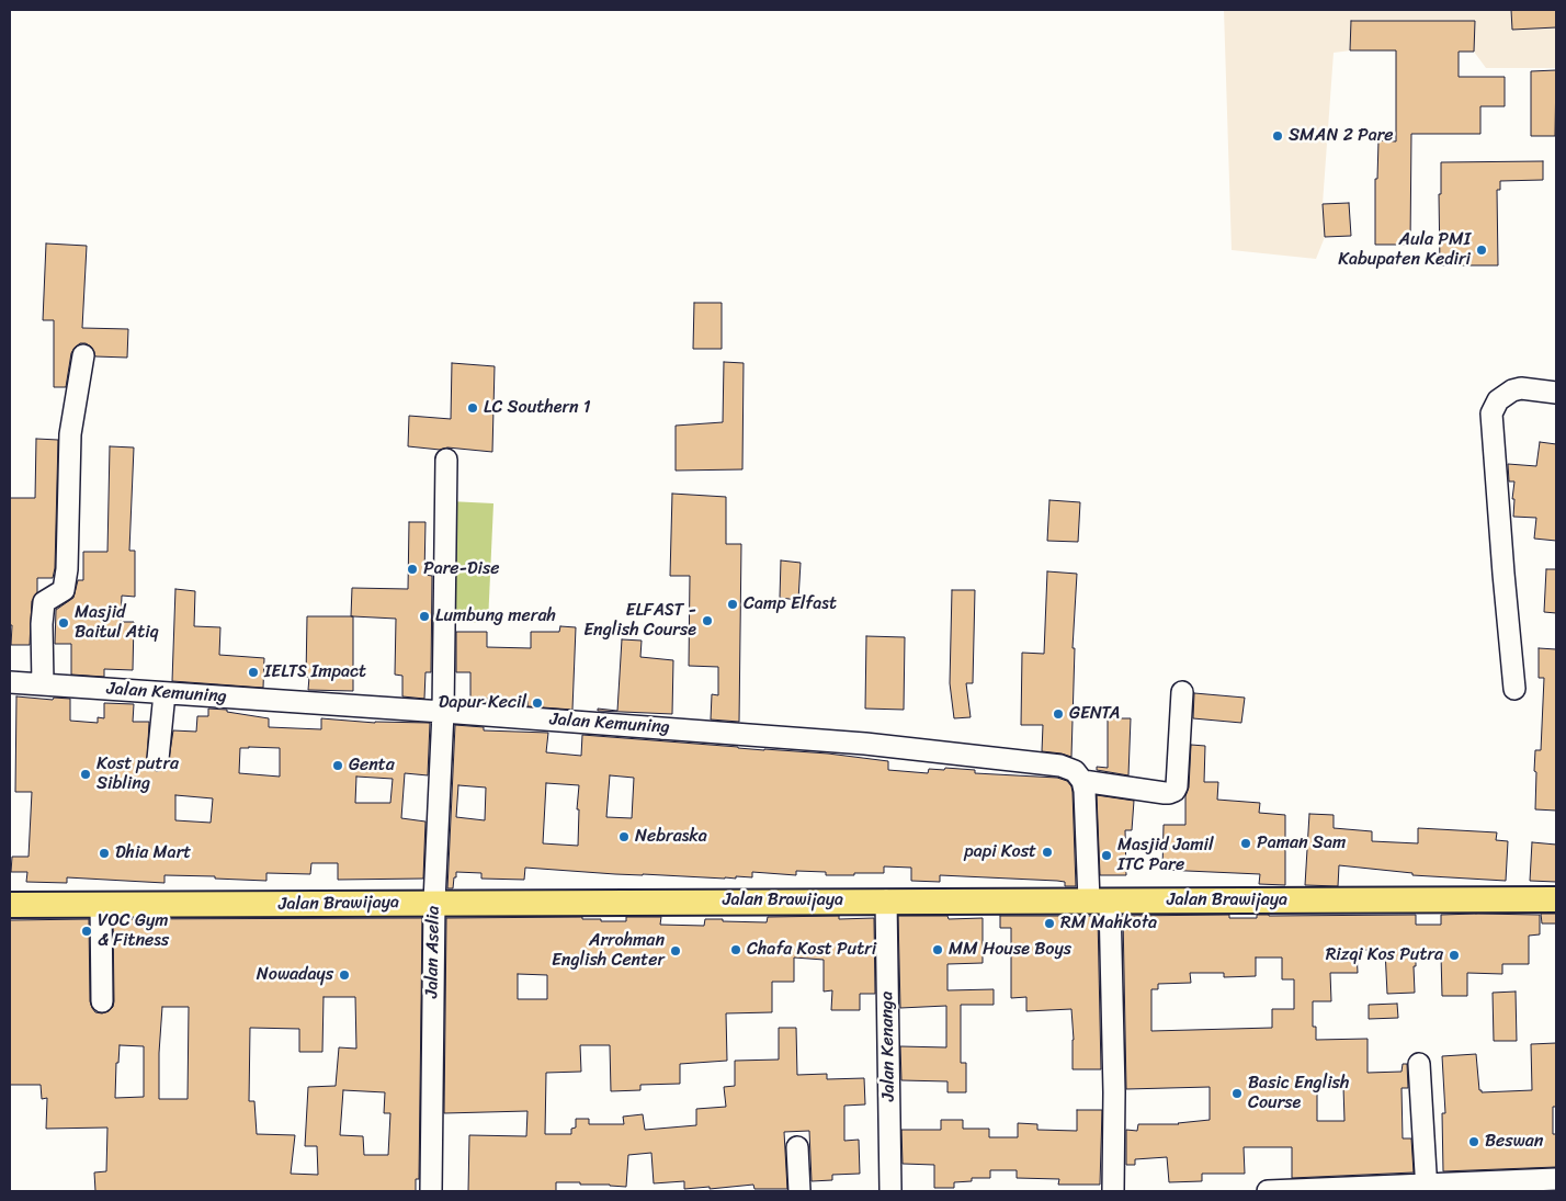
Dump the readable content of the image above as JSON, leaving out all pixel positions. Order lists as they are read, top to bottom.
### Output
{
  "streets": {
    "main road": ["Jalan Brawijaya"],
    "street": ["Jalan Kemuning", "Jalan Aselia", "Jalan Kenanga"]
  },
  "crossings": [
    ["Jalan Kemuning", "Jalan Aselia"],
    ["Jalan Brawijaya", "Jalan Aselia"],
    ["Jalan Brawijaya", "Jalan Kenanga"]
  ],
  "places": [
    "SMAN 2 Pare",
    "Aula PMI Kabupaten Kediri",
    "LC Southern 1",
    "Pare-Dise",
    "Camp Elfast",
    "Lumbung merah",
    "ELFAST - English Course",
    "Masjid Baitul Atiq",
    "IELTS Impact",
    "Dapur Kecil",
    "GENTA",
    "Genta",
    "Kost putra Sibling",
    "Nebraska",
    "Paman Sam",
    "papi Kost",
    "Dhia Mart",
    "Masjid Jamil ITC Pare",
    "RM Mahkota",
    "VOC Gym & Fitness",
    "Chafa Kost Putri",
    "MM House Boys",
    "Arrohman English Center",
    "Rizqi Kos Putra",
    "Nowadays",
    "Basic English Course",
    "Beswan"
  ]
}
